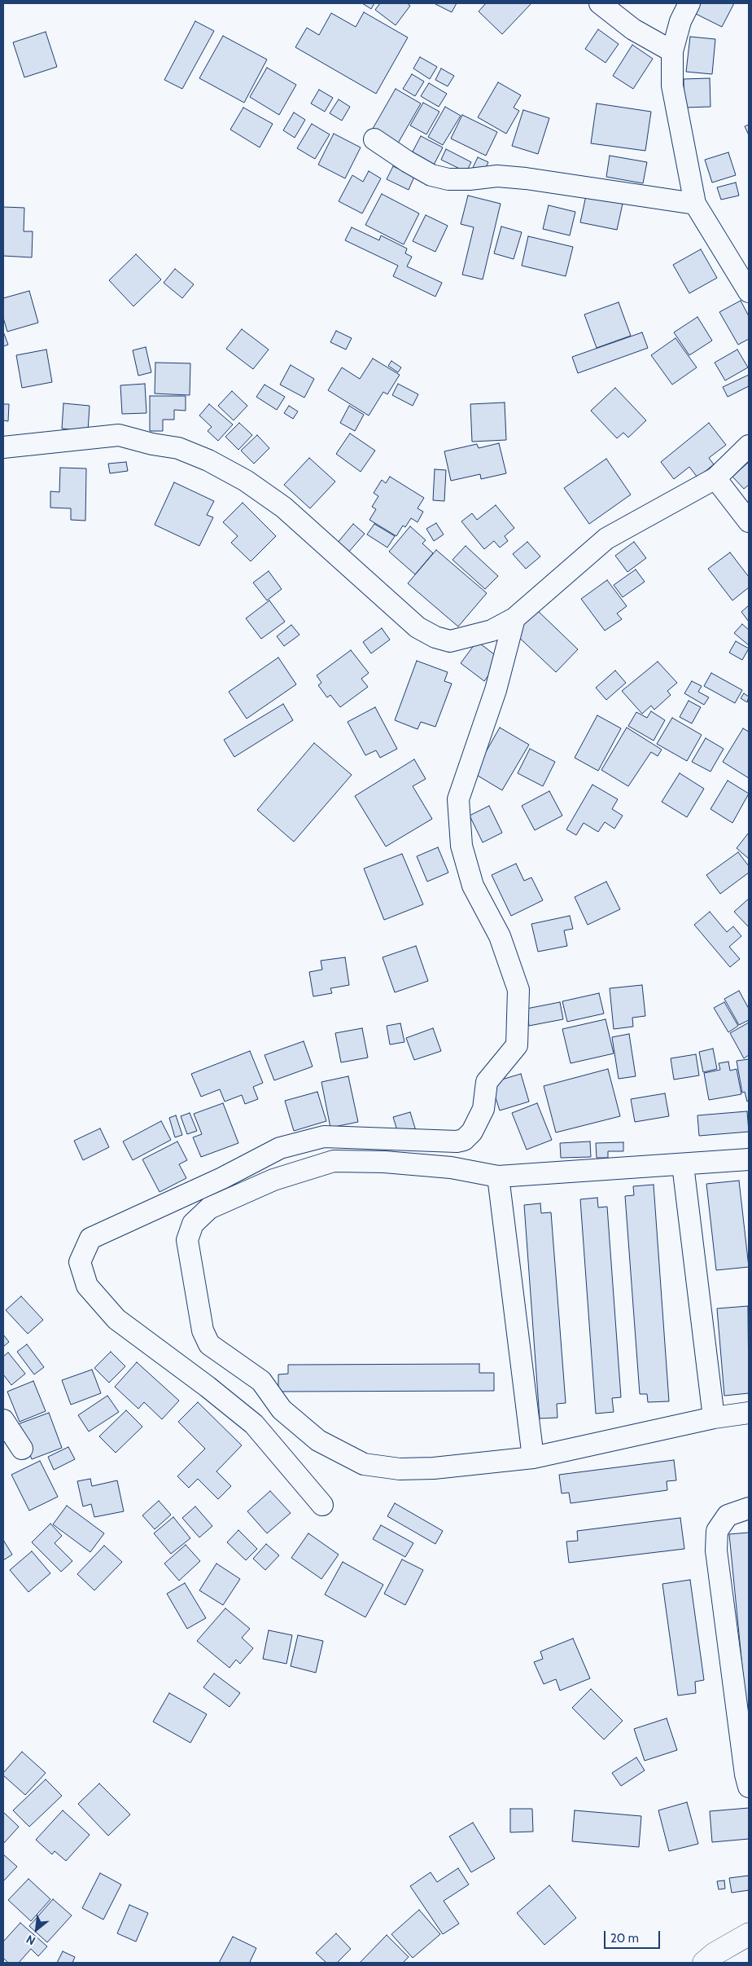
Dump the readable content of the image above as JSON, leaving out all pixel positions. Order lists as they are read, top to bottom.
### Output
{
  "scale_bar": "20 m",
  "north": "bottom left"
}
